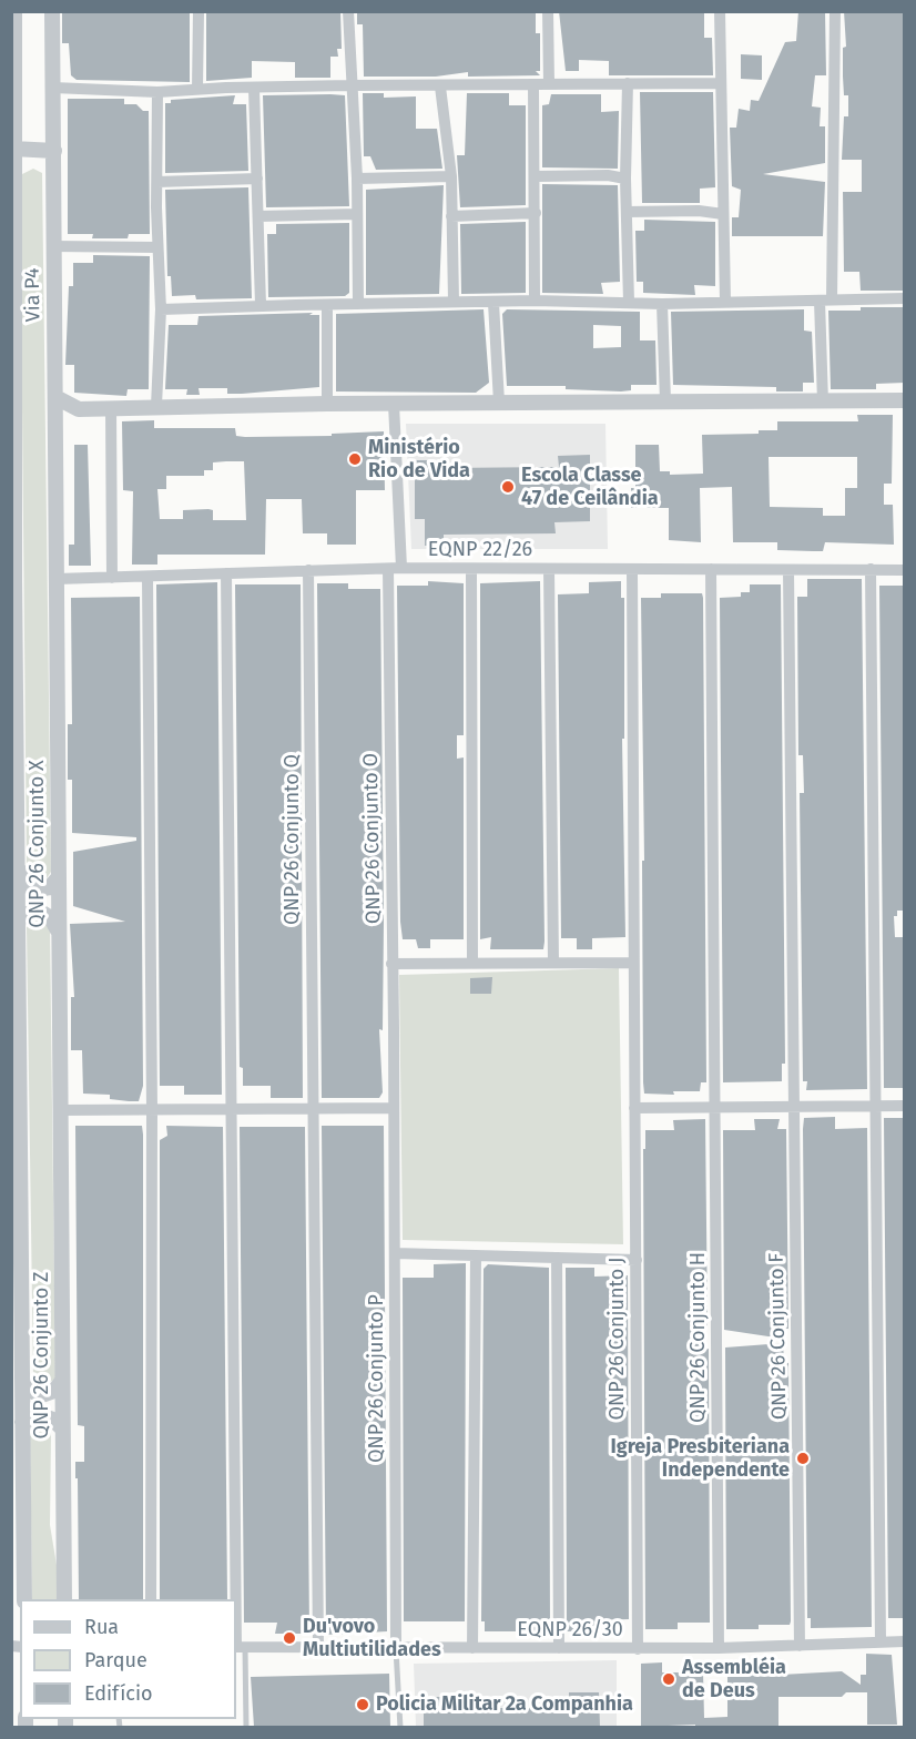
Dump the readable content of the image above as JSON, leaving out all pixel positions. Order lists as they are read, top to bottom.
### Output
{
  "streets": {
    "street": [
      "Via P4",
      "EQNP 22/26",
      "QNP 26 Conjunto O",
      "QNP 26 Conjunto Q",
      "QNP 26 Conjunto X",
      "QNP 26 Conjunto F",
      "QNP 26 Conjunto H",
      "QNP 26 Conjunto J",
      "QNP 26 Conjunto Z",
      "QNP 26 Conjunto P",
      "EQNP 26/30"
    ]
  },
  "crossings": [
    ["Via P4", "EQNP 22/26"],
    ["Via P4", "QNP 26 Conjunto X"],
    ["EQNP 22/26", "QNP 26 Conjunto O"],
    ["EQNP 22/26", "QNP 26 Conjunto Q"],
    ["EQNP 22/26", "QNP 26 Conjunto X"],
    ["EQNP 22/26", "QNP 26 Conjunto F"],
    ["EQNP 22/26", "QNP 26 Conjunto H"],
    ["EQNP 22/26", "QNP 26 Conjunto J"],
    ["QNP 26 Conjunto O", "QNP 26 Conjunto P"],
    ["QNP 26 Conjunto Q", "EQNP 26/30"],
    ["QNP 26 Conjunto X", "QNP 26 Conjunto Z"],
    ["QNP 26 Conjunto F", "EQNP 26/30"],
    ["QNP 26 Conjunto H", "EQNP 26/30"],
    ["QNP 26 Conjunto J", "EQNP 26/30"],
    ["QNP 26 Conjunto P", "EQNP 26/30"]
  ],
  "places": [
    "Ministério Rio de Vida",
    "Escola Classe 47 de Ceilândia",
    "Igreja Presbiteriana Independente",
    "Du'vovo Multiutilidades",
    "Assembléia de Deus",
    "Policia Militar 2a Companhia"
  ],
  "legend": ["Rua", "Parque", "Edifício"]
}
